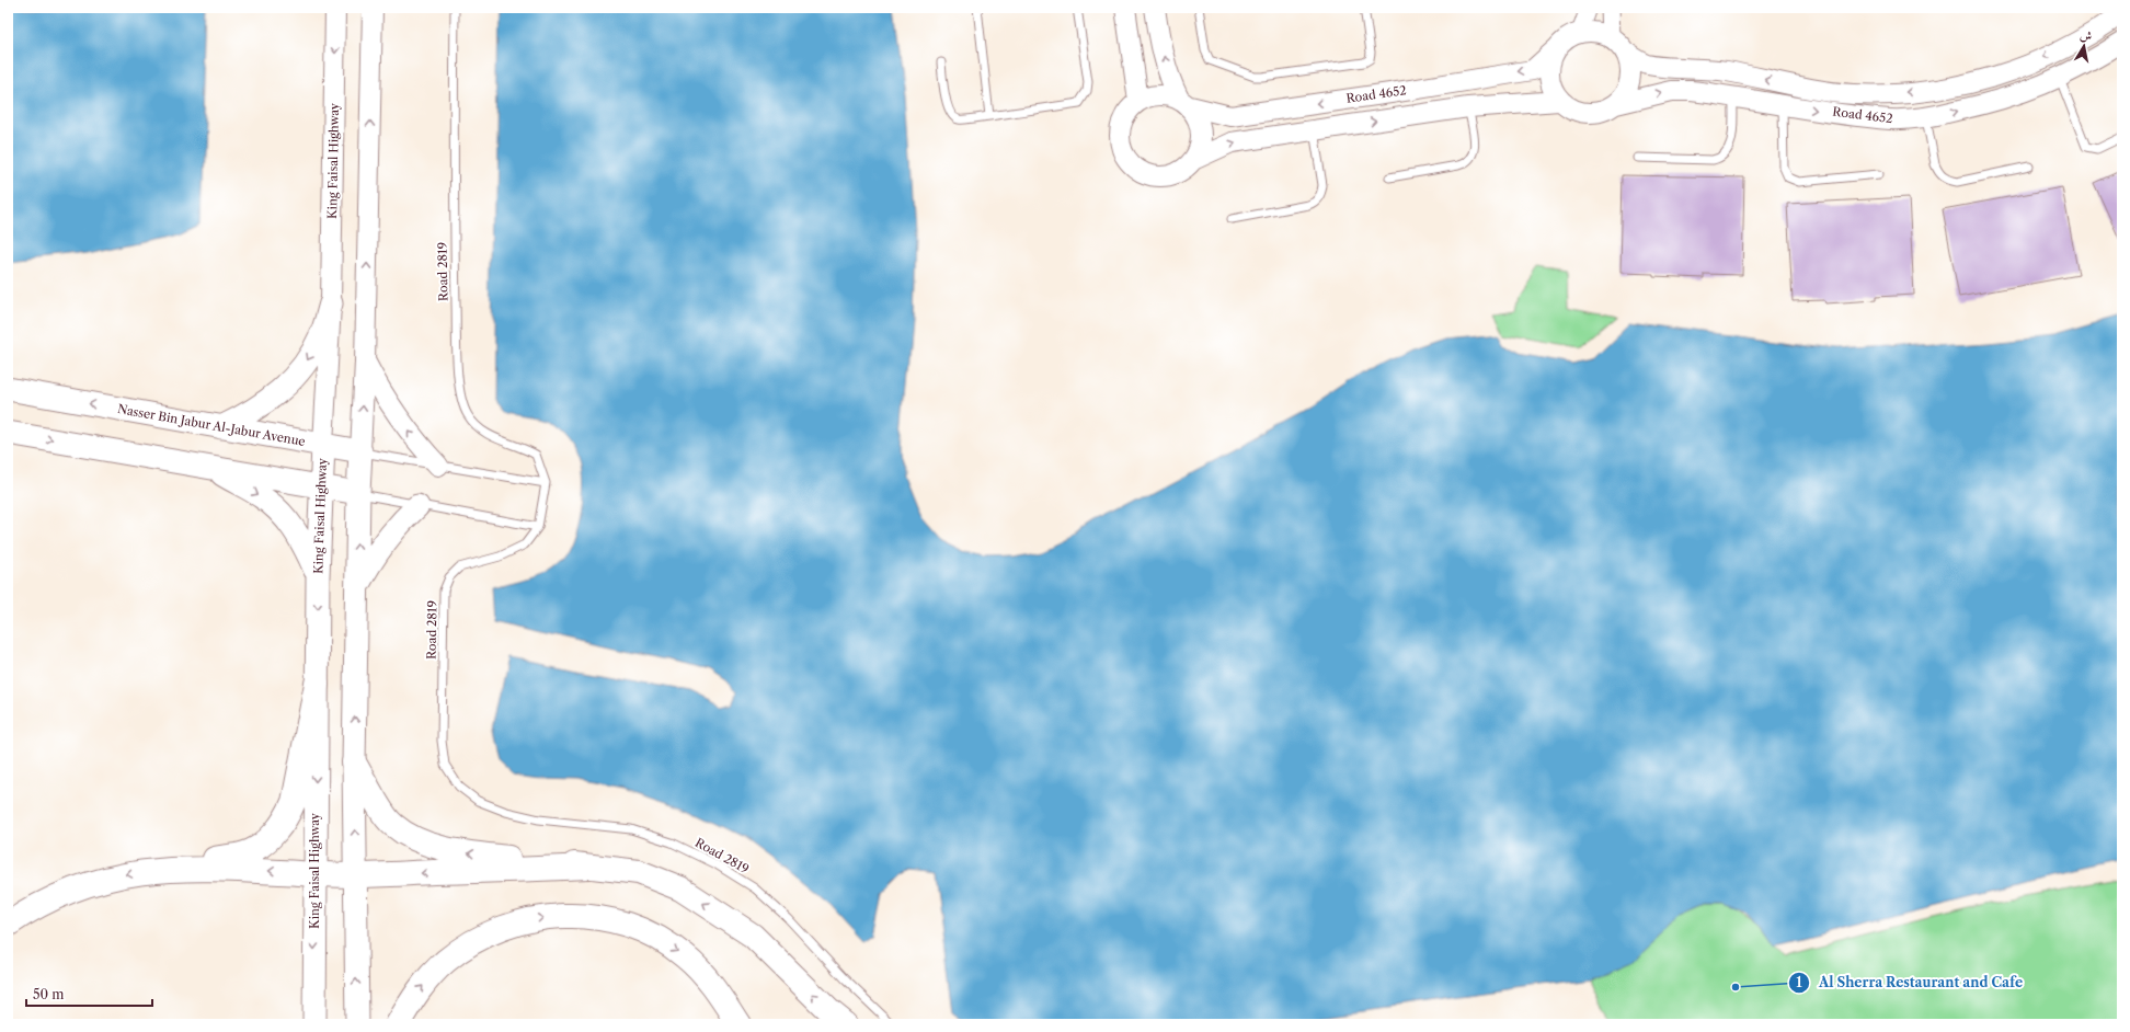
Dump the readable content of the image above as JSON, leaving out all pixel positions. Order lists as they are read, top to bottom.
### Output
{
  "streets": {
    "main road": ["King Faisal Highway", "Nasser Bin Jabur Al-Jabur Avenue"],
    "street": ["Road 4652"],
    "lane": ["Road 2819"]
  },
  "crossings": [
    ["King Faisal Highway", "Nasser Bin Jabur Al-Jabur Avenue"],
    ["Road 2819", "Nasser Bin Jabur Al-Jabur Avenue"]
  ],
  "one_way": ["Nasser Bin Jabur Al-Jabur Avenue"],
  "places": ["Al Sherra Restaurant and Cafe"],
  "scale_bar": "50 m",
  "north": "top"
}
